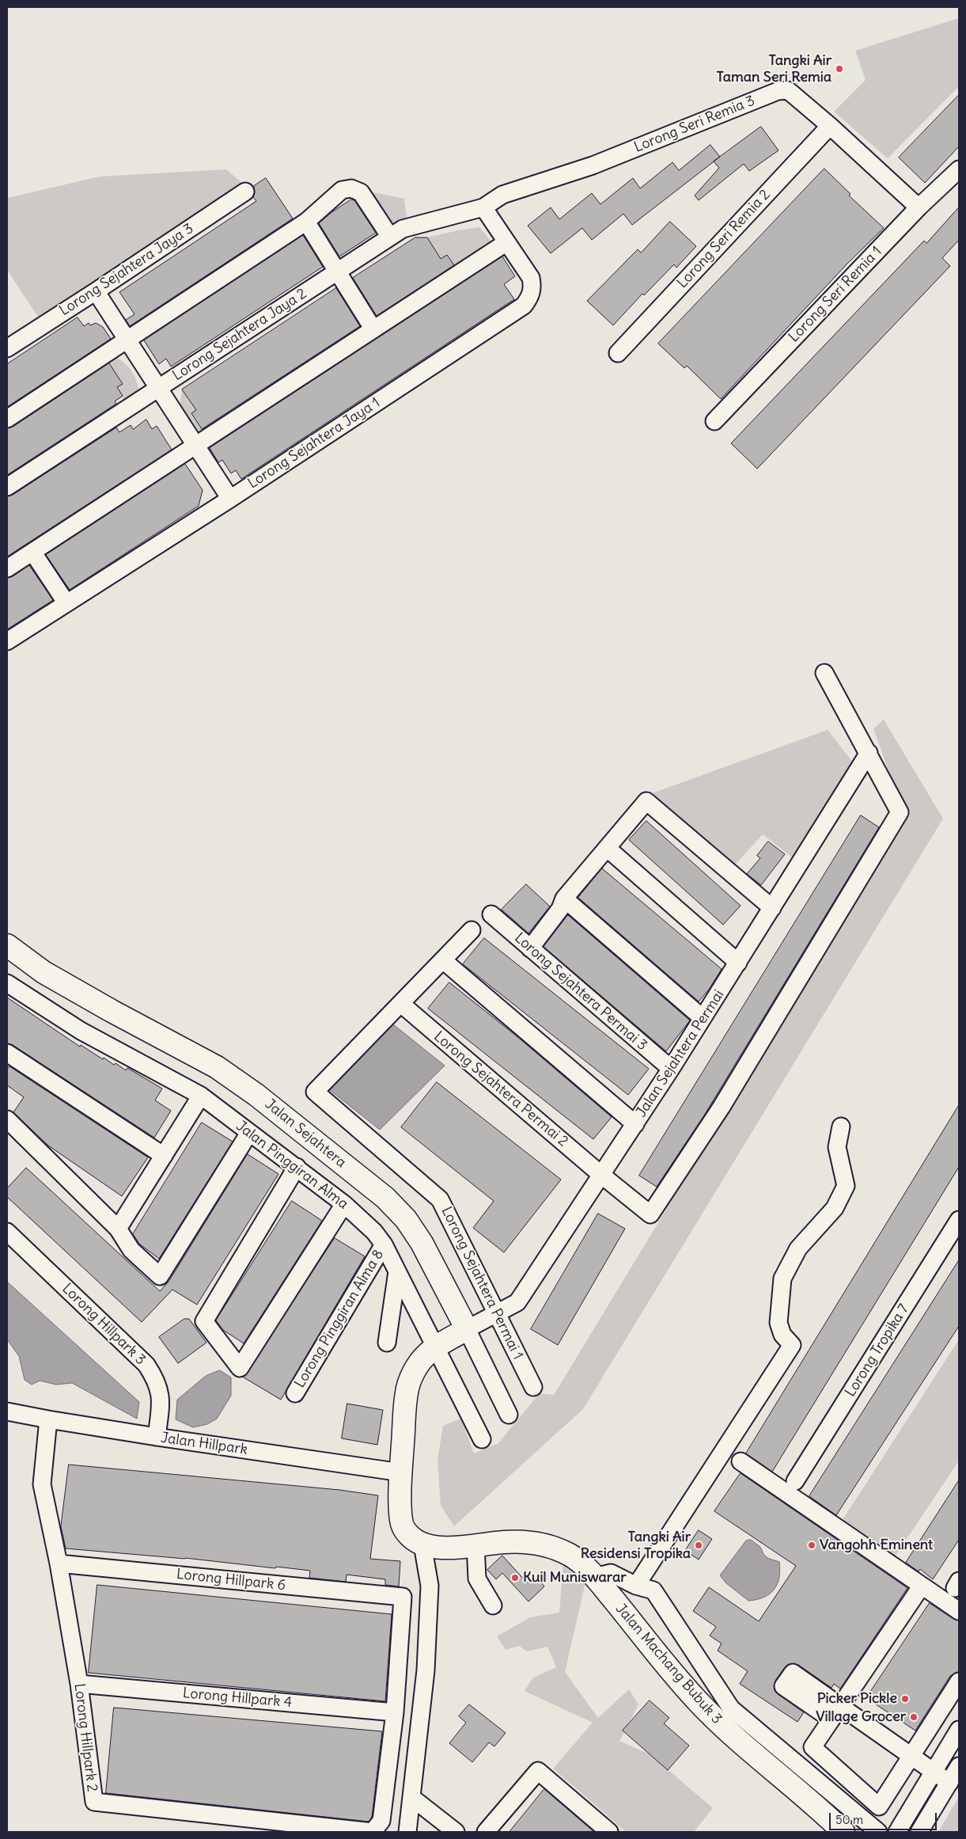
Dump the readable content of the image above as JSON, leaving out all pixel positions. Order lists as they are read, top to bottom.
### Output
{
  "streets": {
    "main road": ["Jalan Sejahtera", "Jalan Machang Bubuk 3"],
    "street": [
      "Lorong Seri Remia 3",
      "Lorong Seri Remia 2",
      "Lorong Sejahtera Jaya 3",
      "Lorong Seri Remia 1",
      "Lorong Sejahtera Jaya 2",
      "Lorong Sejahtera Jaya 1",
      "Lorong Sejahtera Permai 3",
      "Jalan Sejahtera Permai",
      "Lorong Sejahtera Permai 2",
      "Jalan Pinggiran Alma",
      "Lorong Sejahtera Permai 1",
      "Lorong Pinggiran Alma 8",
      "Lorong Hillpark 3",
      "Lorong Tropika 7",
      "Jalan Hillpark",
      "Lorong Hillpark 6",
      "Lorong Hillpark 4",
      "Lorong Hillpark 2"
    ]
  },
  "crossings": [
    ["Lorong Seri Remia 3", "Lorong Seri Remia 2"],
    ["Lorong Seri Remia 3", "Lorong Seri Remia 1"],
    ["Lorong Seri Remia 3", "Lorong Sejahtera Jaya 2"],
    ["Lorong Seri Remia 3", "Lorong Sejahtera Jaya 1"],
    ["Lorong Sejahtera Jaya 2", "Lorong Sejahtera Jaya 1"],
    ["Lorong Sejahtera Permai 3", "Jalan Sejahtera Permai"],
    ["Jalan Sejahtera Permai", "Lorong Sejahtera Permai 2"],
    ["Jalan Sejahtera Permai", "Jalan Sejahtera"],
    ["Jalan Sejahtera Permai", "Lorong Sejahtera Permai 1"],
    ["Lorong Sejahtera Permai 2", "Lorong Sejahtera Permai 1"],
    ["Jalan Pinggiran Alma", "Lorong Pinggiran Alma 8"],
    ["Lorong Hillpark 3", "Jalan Hillpark"],
    ["Jalan Hillpark", "Lorong Hillpark 2"],
    ["Lorong Hillpark 6", "Lorong Hillpark 4"],
    ["Lorong Hillpark 6", "Lorong Hillpark 2"],
    ["Lorong Hillpark 4", "Lorong Hillpark 2"]
  ],
  "places": [
    "Tangki Air Taman Seri Remia",
    "Tangki Air Residensi Tropika",
    "Vangohh Eminent",
    "Kuil Muniswarar",
    "Picker Pickle",
    "Village Grocer"
  ],
  "scale_bar": "50 m"
}
